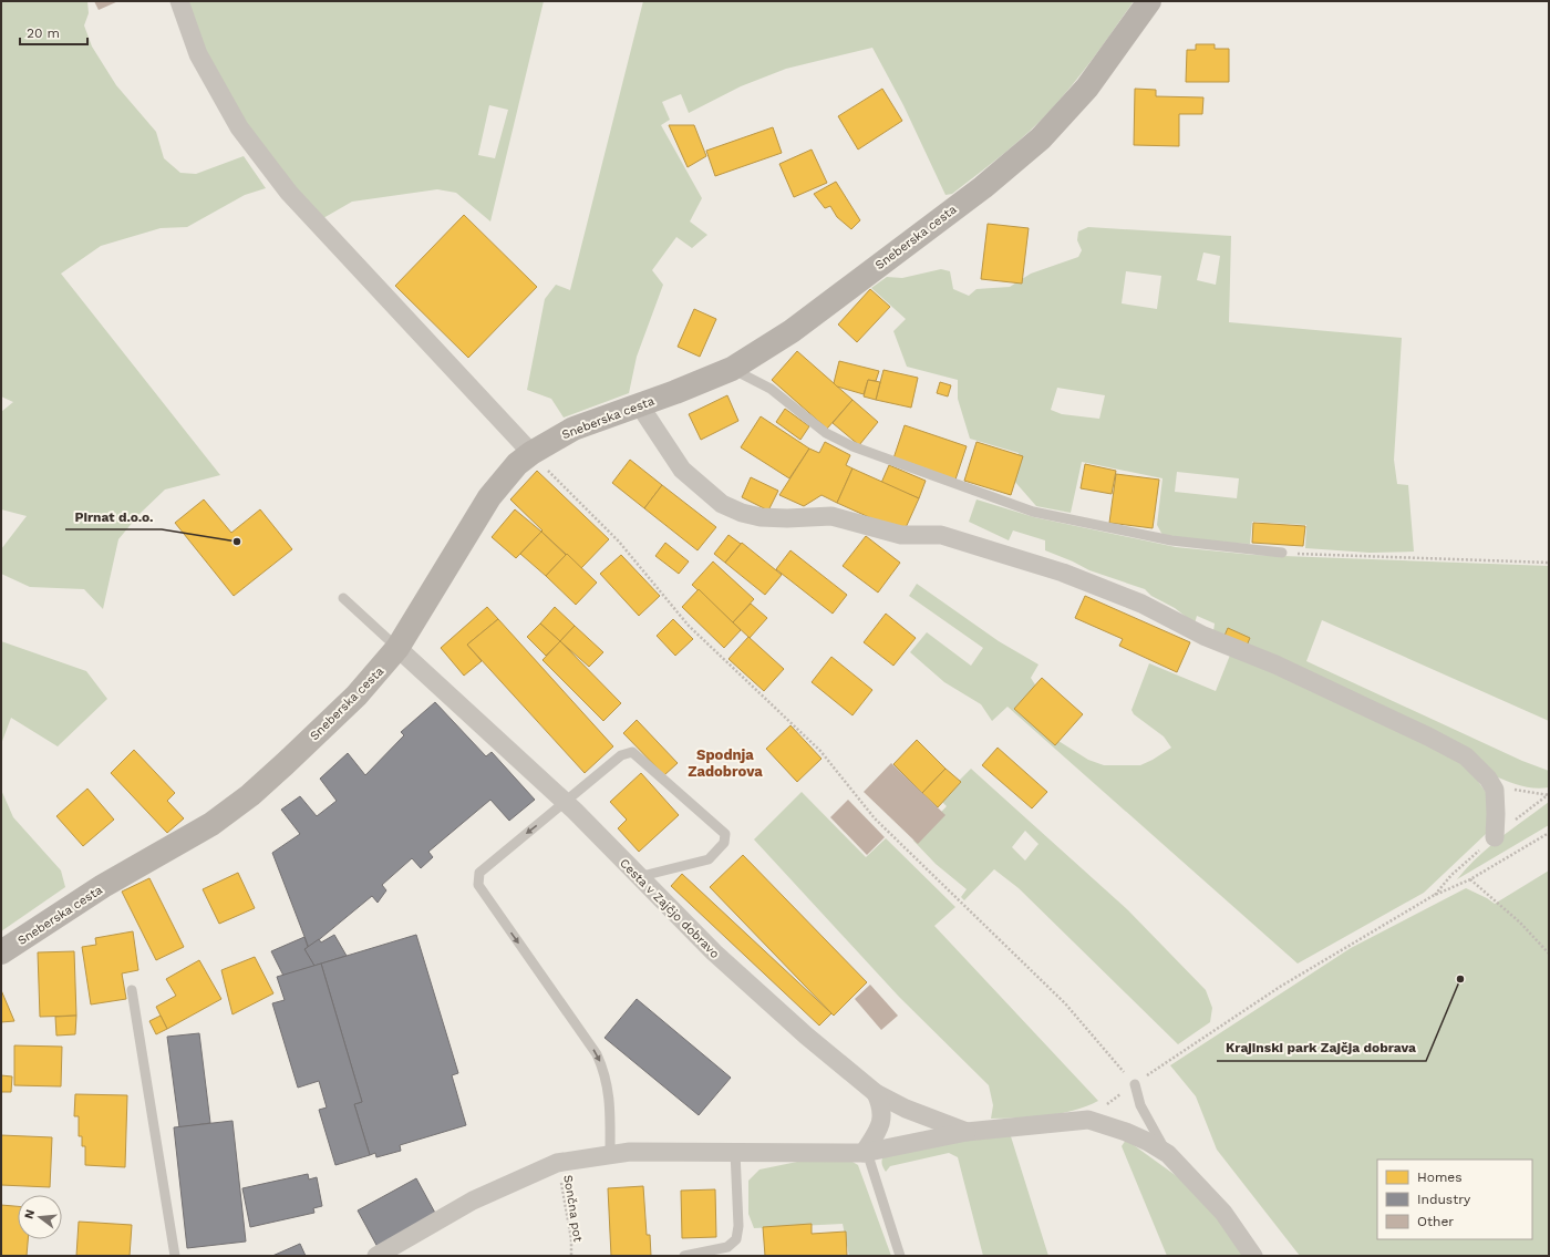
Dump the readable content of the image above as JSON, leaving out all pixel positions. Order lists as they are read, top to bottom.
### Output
{
  "streets": {
    "street": ["Sneberska cesta", "Cesta v Zajčjo dobravo"],
    "path": ["Sončna pot"]
  },
  "crossings": [
    ["Sneberska cesta", "Cesta v Zajčjo dobravo"],
    ["Cesta v Zajčjo dobravo", "Sončna pot"]
  ],
  "districts": ["Spodnja Zadobrova"],
  "places": ["Pirnat d.o.o.", "Krajinski park Zajčja dobrava"],
  "legend": ["Homes", "Industry", "Other"],
  "scale_bar": "20 m",
  "north": "left"
}
